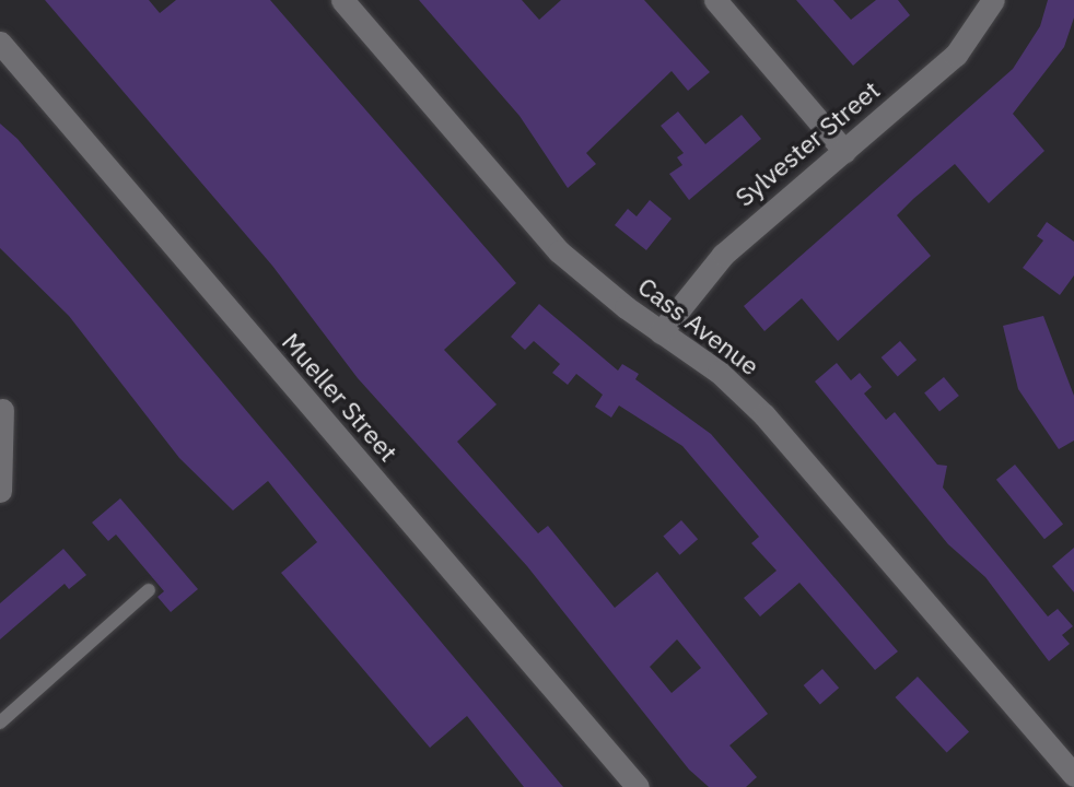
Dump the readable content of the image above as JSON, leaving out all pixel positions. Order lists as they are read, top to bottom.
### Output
{
  "streets": {
    "street": ["Sylvester Street", "Cass Avenue", "Mueller Street"]
  },
  "crossings": [
    ["Sylvester Street", "Cass Avenue"]
  ]
}
